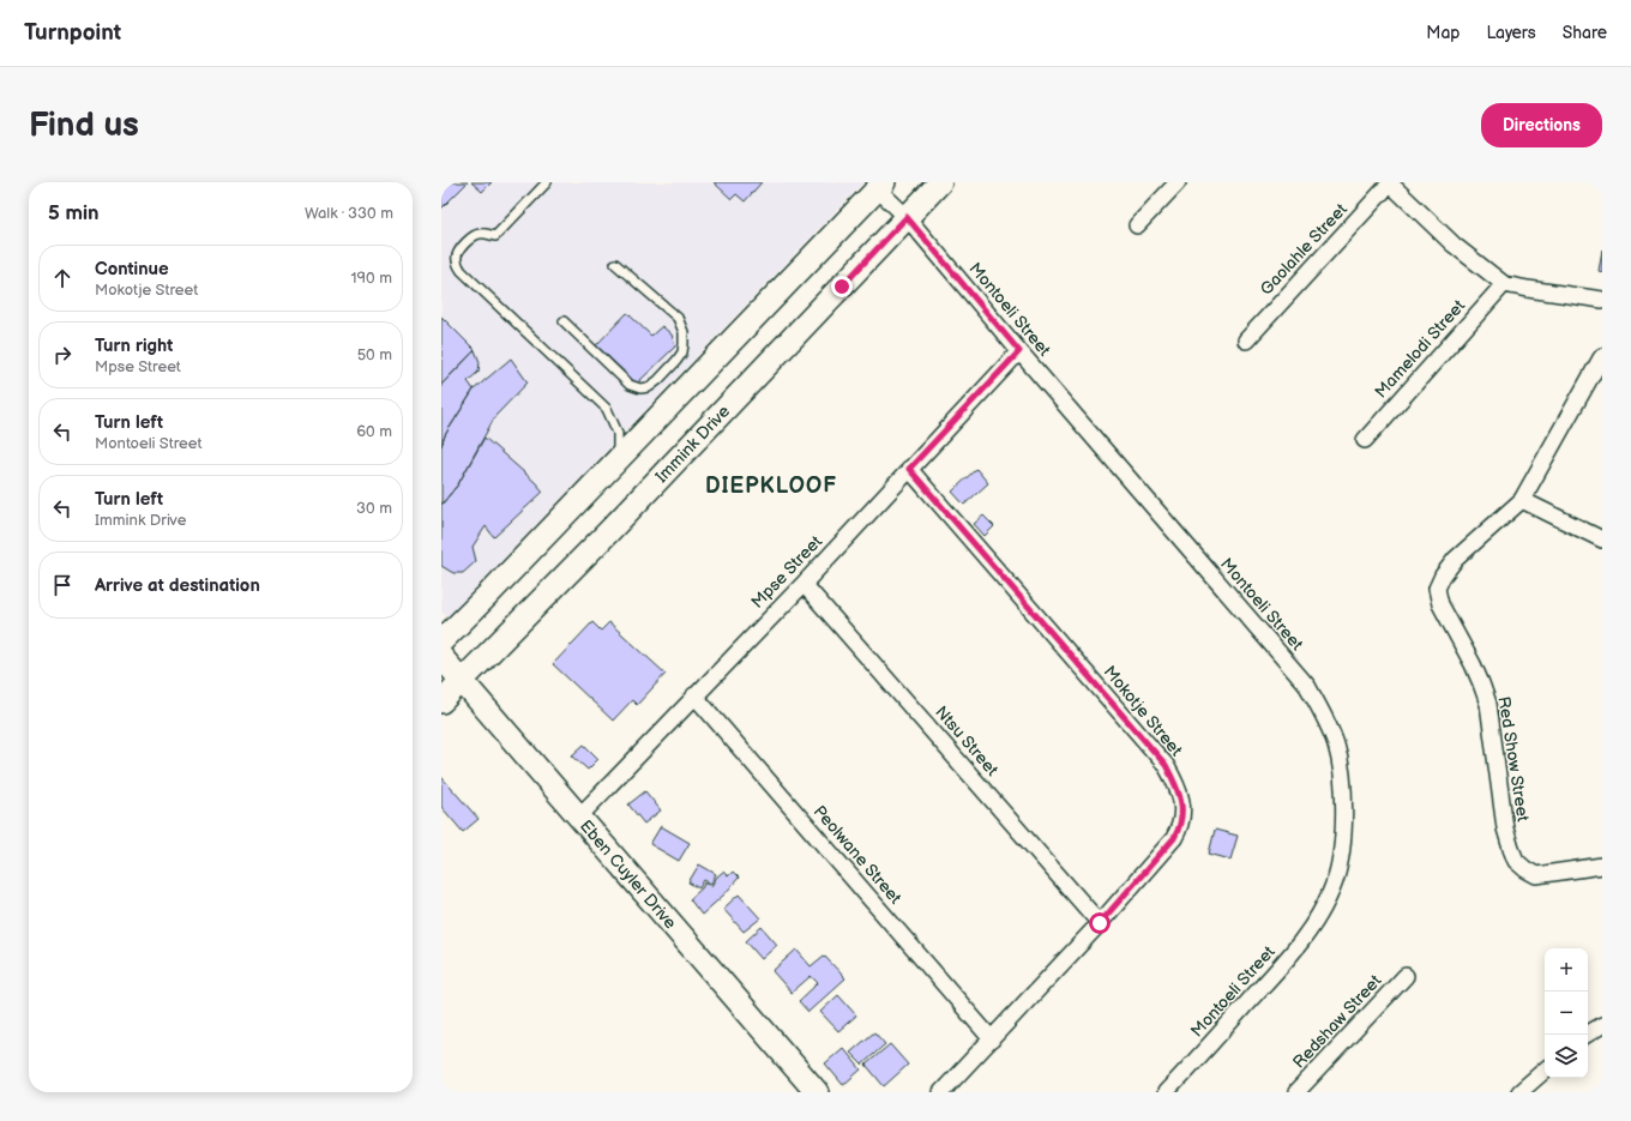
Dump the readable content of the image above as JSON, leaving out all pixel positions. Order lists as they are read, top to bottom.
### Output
{
  "streets": {
    "main road": ["Immink Drive", "Eben Cuyler Drive"],
    "street": [
      "Gaolahle Street",
      "Montoeli Street",
      "Mamelodi Street",
      "Mpse Street",
      "Mokotje Street",
      "Ntsu Street",
      "Red Show Street",
      "Peolwane Street",
      "Redshaw Street"
    ]
  },
  "crossings": [
    ["Montoeli Street", "Immink Drive"],
    ["Montoeli Street", "Mpse Street"],
    ["Immink Drive", "Eben Cuyler Drive"],
    ["Mpse Street", "Mokotje Street"],
    ["Mpse Street", "Ntsu Street"],
    ["Mpse Street", "Peolwane Street"],
    ["Mpse Street", "Eben Cuyler Drive"],
    ["Mokotje Street", "Ntsu Street"],
    ["Mokotje Street", "Peolwane Street"]
  ],
  "districts": ["DIEPKLOOF"],
  "page": {
    "header": "Turnpoint",
    "nav": ["Map", "Layers", "Share"],
    "buttons": "Directions",
    "title": "Find us",
    "heading": ["5 min", "Walk · 330 m"],
    "list": [
      ["Continue", "Mokotje Street", "190 m"],
      ["Turn right", "Mpse Street", "50 m"],
      ["Turn left", "Montoeli Street", "60 m"],
      ["Turn left", "Immink Drive", "30 m"],
      "Arrive at destination"
    ],
    "map_buttons": ["+", "−"]
  }
}
